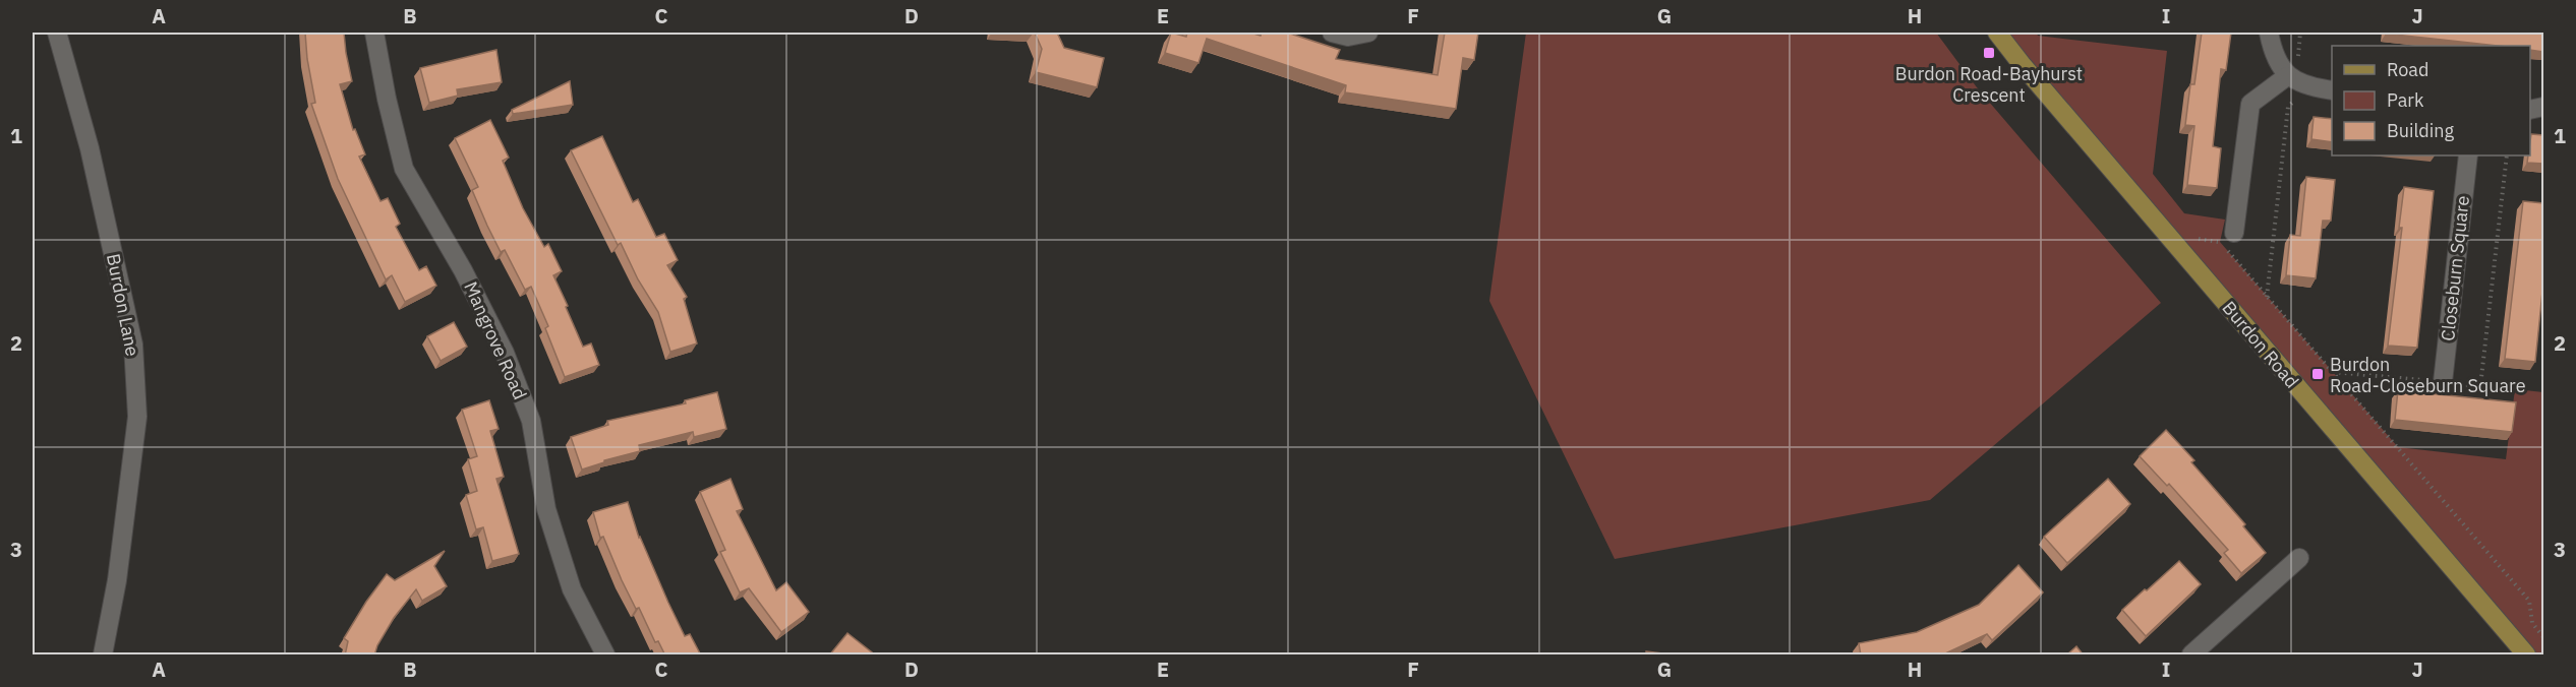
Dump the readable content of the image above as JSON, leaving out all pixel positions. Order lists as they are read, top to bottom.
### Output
{
  "streets": {
    "main road": ["Burdon Road"],
    "street": ["Closeburn Square", "Burdon Lane", "Mangrove Road"]
  },
  "places": {
    "transit": ["Burdon Road-Bayhurst Crescent", "Burdon Road-Closeburn Square"]
  },
  "legend": ["Road", "Park", "Building"],
  "grid": {
    "columns": [
      "A",
      "B",
      "C",
      "D",
      "E",
      "F",
      "G",
      "H",
      "I",
      "J"
    ],
    "rows": ["1", "2", "3"]
  }
}
